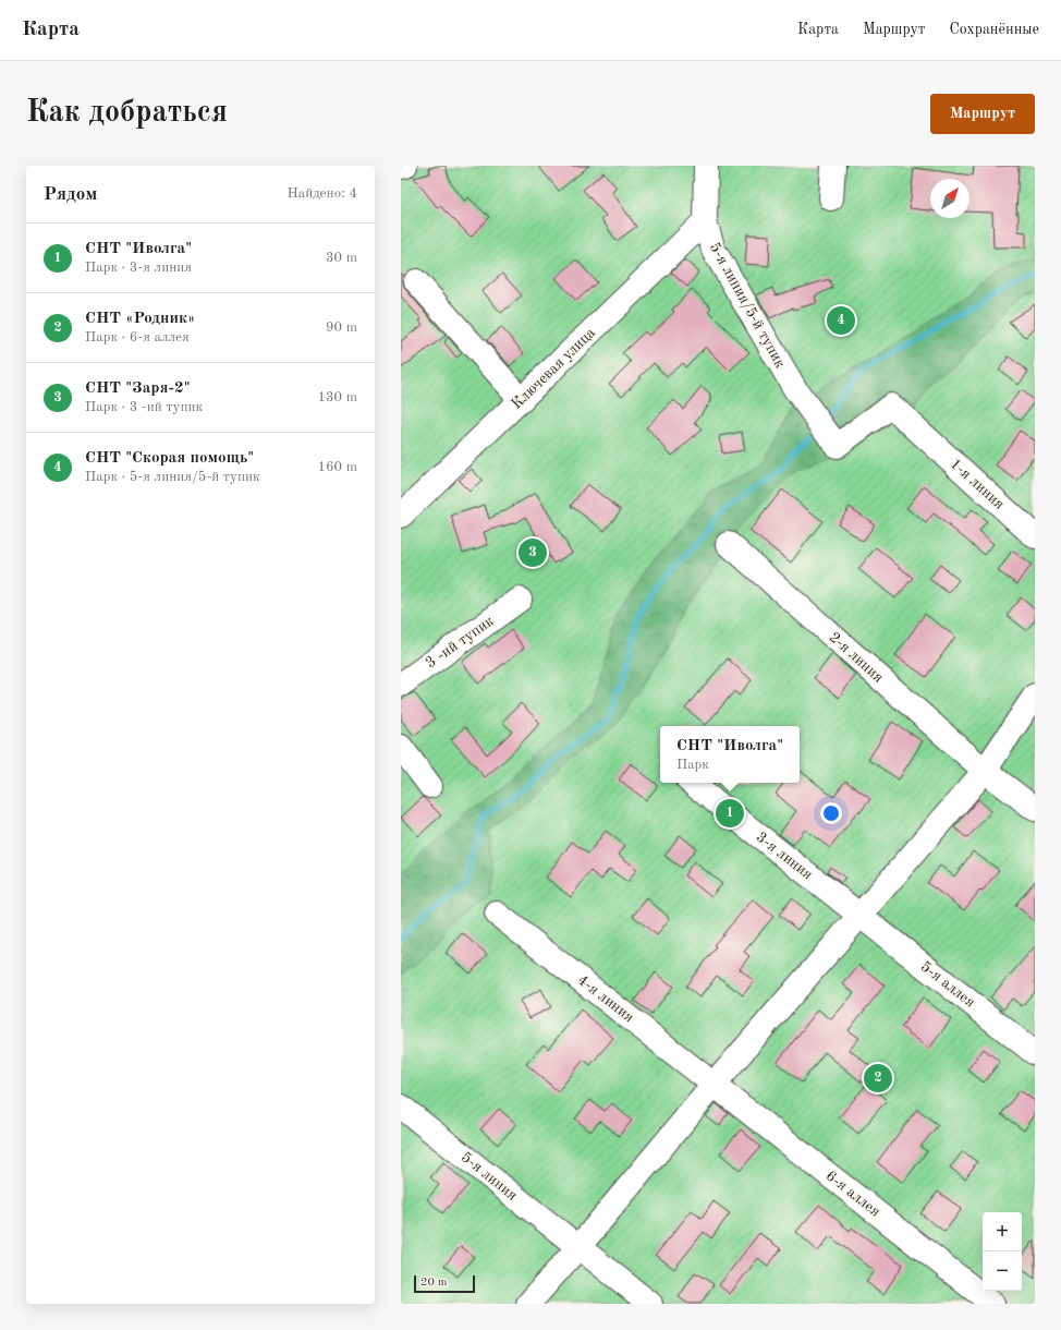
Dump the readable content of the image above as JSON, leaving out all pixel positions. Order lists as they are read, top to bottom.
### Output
{
  "streets": {
    "street": [
      "5-я линия/5-й тупик",
      "Ключевая улица",
      "1-я линия",
      "3 -ий тупик",
      "2-я линия",
      "3-я линия",
      "5-я аллея",
      "4-я линия",
      "5-я линия",
      "6-я аллея"
    ]
  },
  "crossings": [
    ["5-я линия/5-й тупик", "Ключевая улица"],
    ["5-я линия/5-й тупик", "1-я линия"],
    ["3-я линия", "5-я аллея"],
    ["4-я линия", "6-я аллея"]
  ],
  "scale_bar": "20 m",
  "north": "top right",
  "page": {
    "header": "Карта",
    "nav": ["Карта", "Маршрут", "Сохранённые"],
    "buttons": "Маршрут",
    "title": "Как добраться",
    "heading": ["Рядом", "Найдено: 4"],
    "list": [
      {
        "mark": "1",
        "name": "СНТ \"Иволга\"",
        "note": "Парк · 3-я линия",
        "value": "30 m"
      },
      {
        "mark": "2",
        "name": "СНТ «Родник»",
        "note": "Парк · 6-я аллея",
        "value": "90 m"
      },
      {
        "mark": "3",
        "name": "СНТ \"Заря-2\"",
        "note": "Парк · 3 -ий тупик",
        "value": "130 m"
      },
      {
        "mark": "4",
        "name": "СНТ \"Скорая помощь\"",
        "note": "Парк · 5-я линия/5-й тупик",
        "value": "160 m"
      }
    ],
    "pins": [
      "4",
      "3",
      "1",
      "2"
    ],
    "popup": ["СНТ \"Иволга\"", "Парк"],
    "map_buttons": ["+", "−"],
    "scale": "20 m"
  }
}
